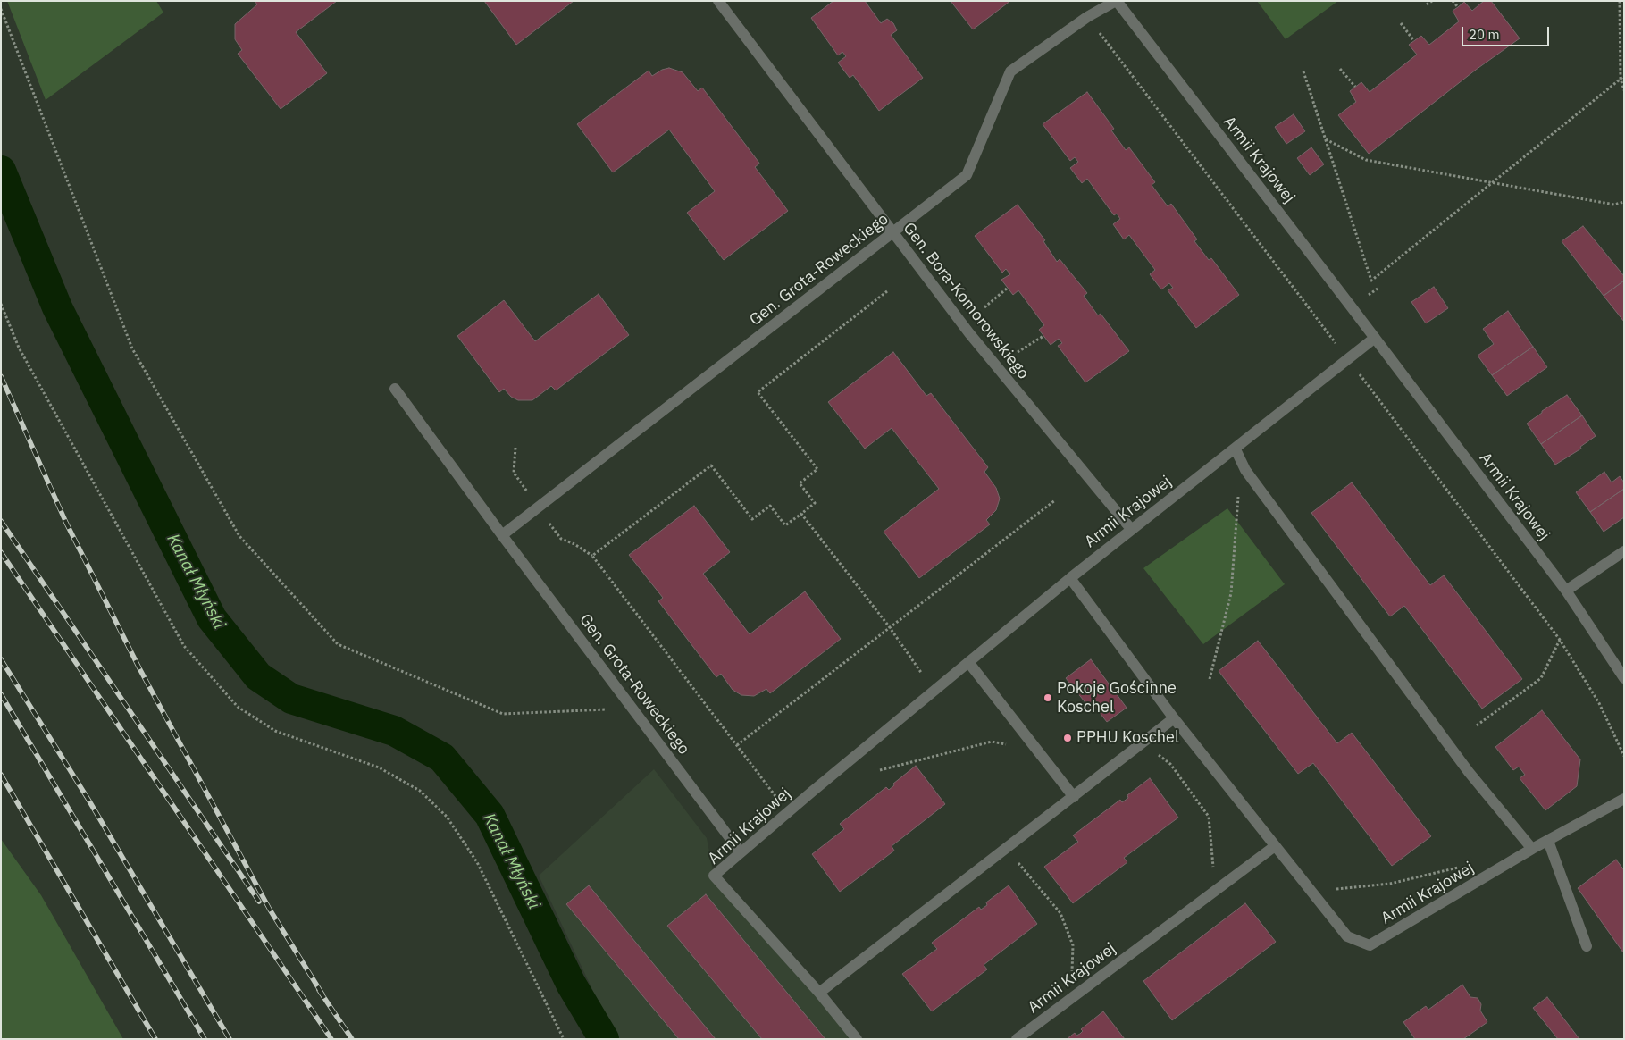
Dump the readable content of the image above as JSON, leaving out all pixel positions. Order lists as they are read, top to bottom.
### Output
{
  "streets": {
    "street": ["Armii Krajowej", "Gen. Grota-Roweckiego", "Gen. Bora-Komorowskiego"]
  },
  "crossings": [
    ["Armii Krajowej", "Gen. Grota-Roweckiego"],
    ["Armii Krajowej", "Gen. Bora-Komorowskiego"],
    ["Gen. Grota-Roweckiego", "Gen. Bora-Komorowskiego"]
  ],
  "water": ["Kanał Młyński"],
  "places": ["Pokoje Gościnne Koschel", "PPHU Koschel"],
  "scale_bar": "20 m"
}
